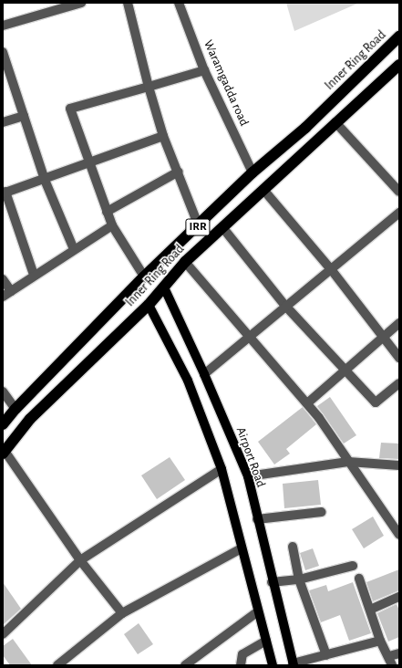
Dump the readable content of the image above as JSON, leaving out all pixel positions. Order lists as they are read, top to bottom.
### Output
{
  "streets": {
    "highway": ["Inner Ring Road", "IRR"],
    "main road": ["Airport Road"],
    "street": ["Waramgadda road"]
  },
  "crossings": [
    ["Inner Ring Road", "Waramgadda road"],
    ["Inner Ring Road", "Airport Road"]
  ]
}
